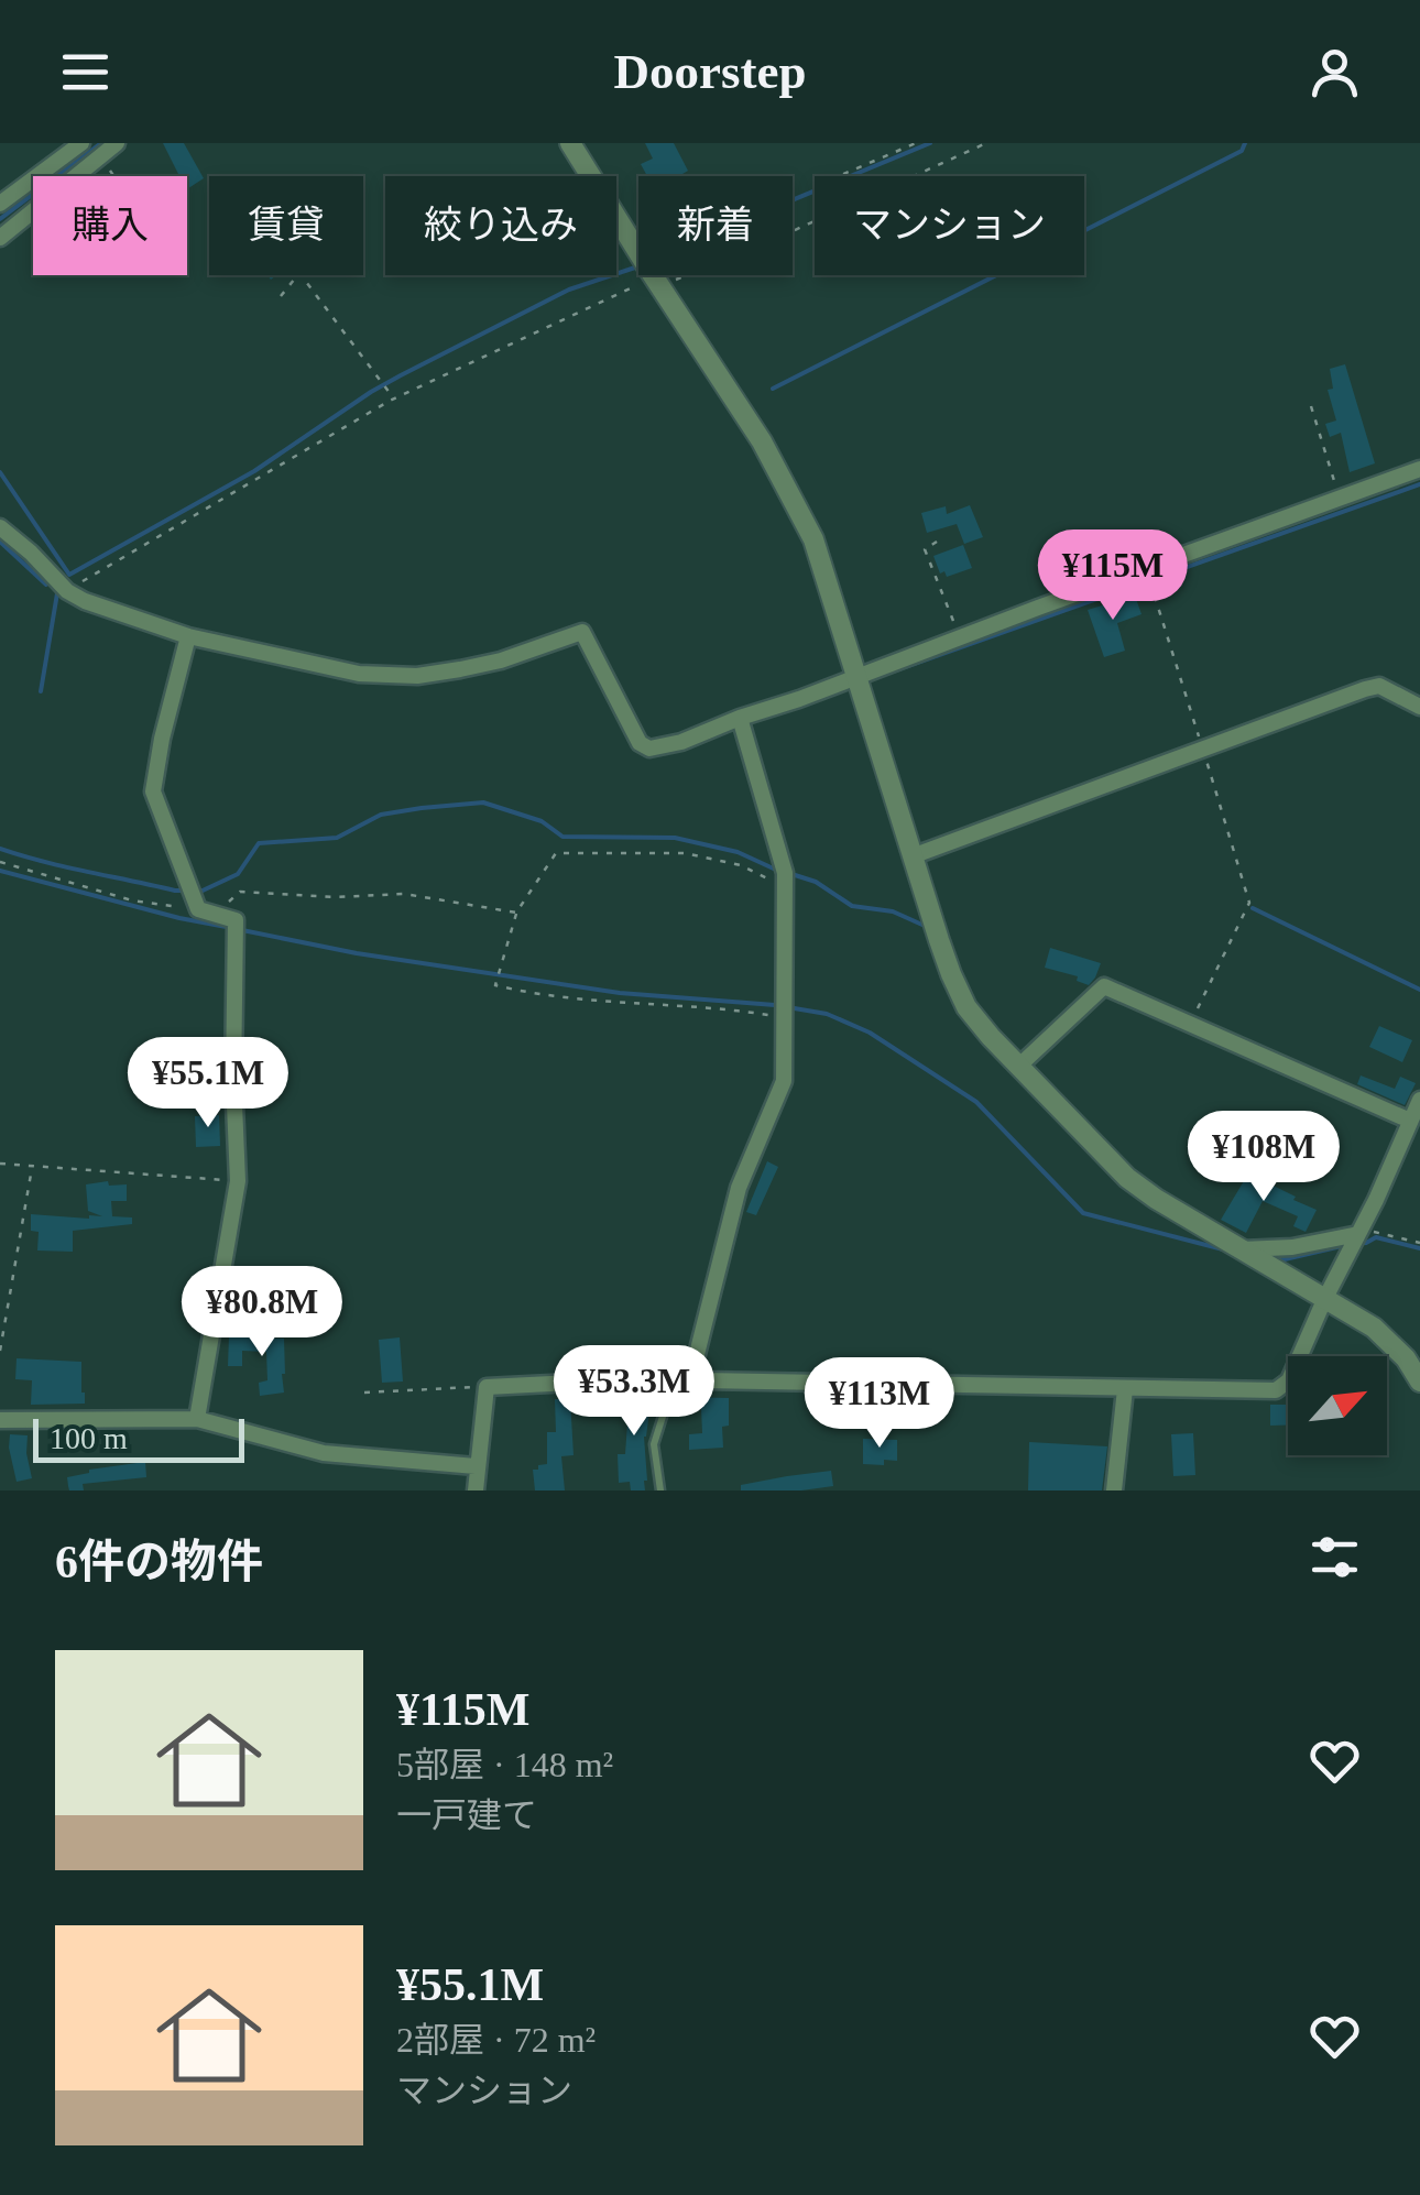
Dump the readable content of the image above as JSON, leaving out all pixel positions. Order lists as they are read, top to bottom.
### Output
{
  "scale_bar": "100 m",
  "north": "top right",
  "page": {
    "header": "Doorstep",
    "chip": [
      "購入",
      "賃貸",
      "絞り込み",
      "新着",
      "マンション"
    ],
    "price": [
      "¥115M",
      "¥55.1M",
      "¥108M",
      "¥80.8M",
      "¥53.3M",
      "¥113M"
    ],
    "scale": "100 m",
    "heading": "6件の物件",
    "list": [
      {
        "name": "¥115M",
        "note": "5部屋 · 148 m² · 一戸建て"
      },
      {
        "name": "¥55.1M",
        "note": "2部屋 · 72 m² · マンション"
      }
    ]
  }
}
